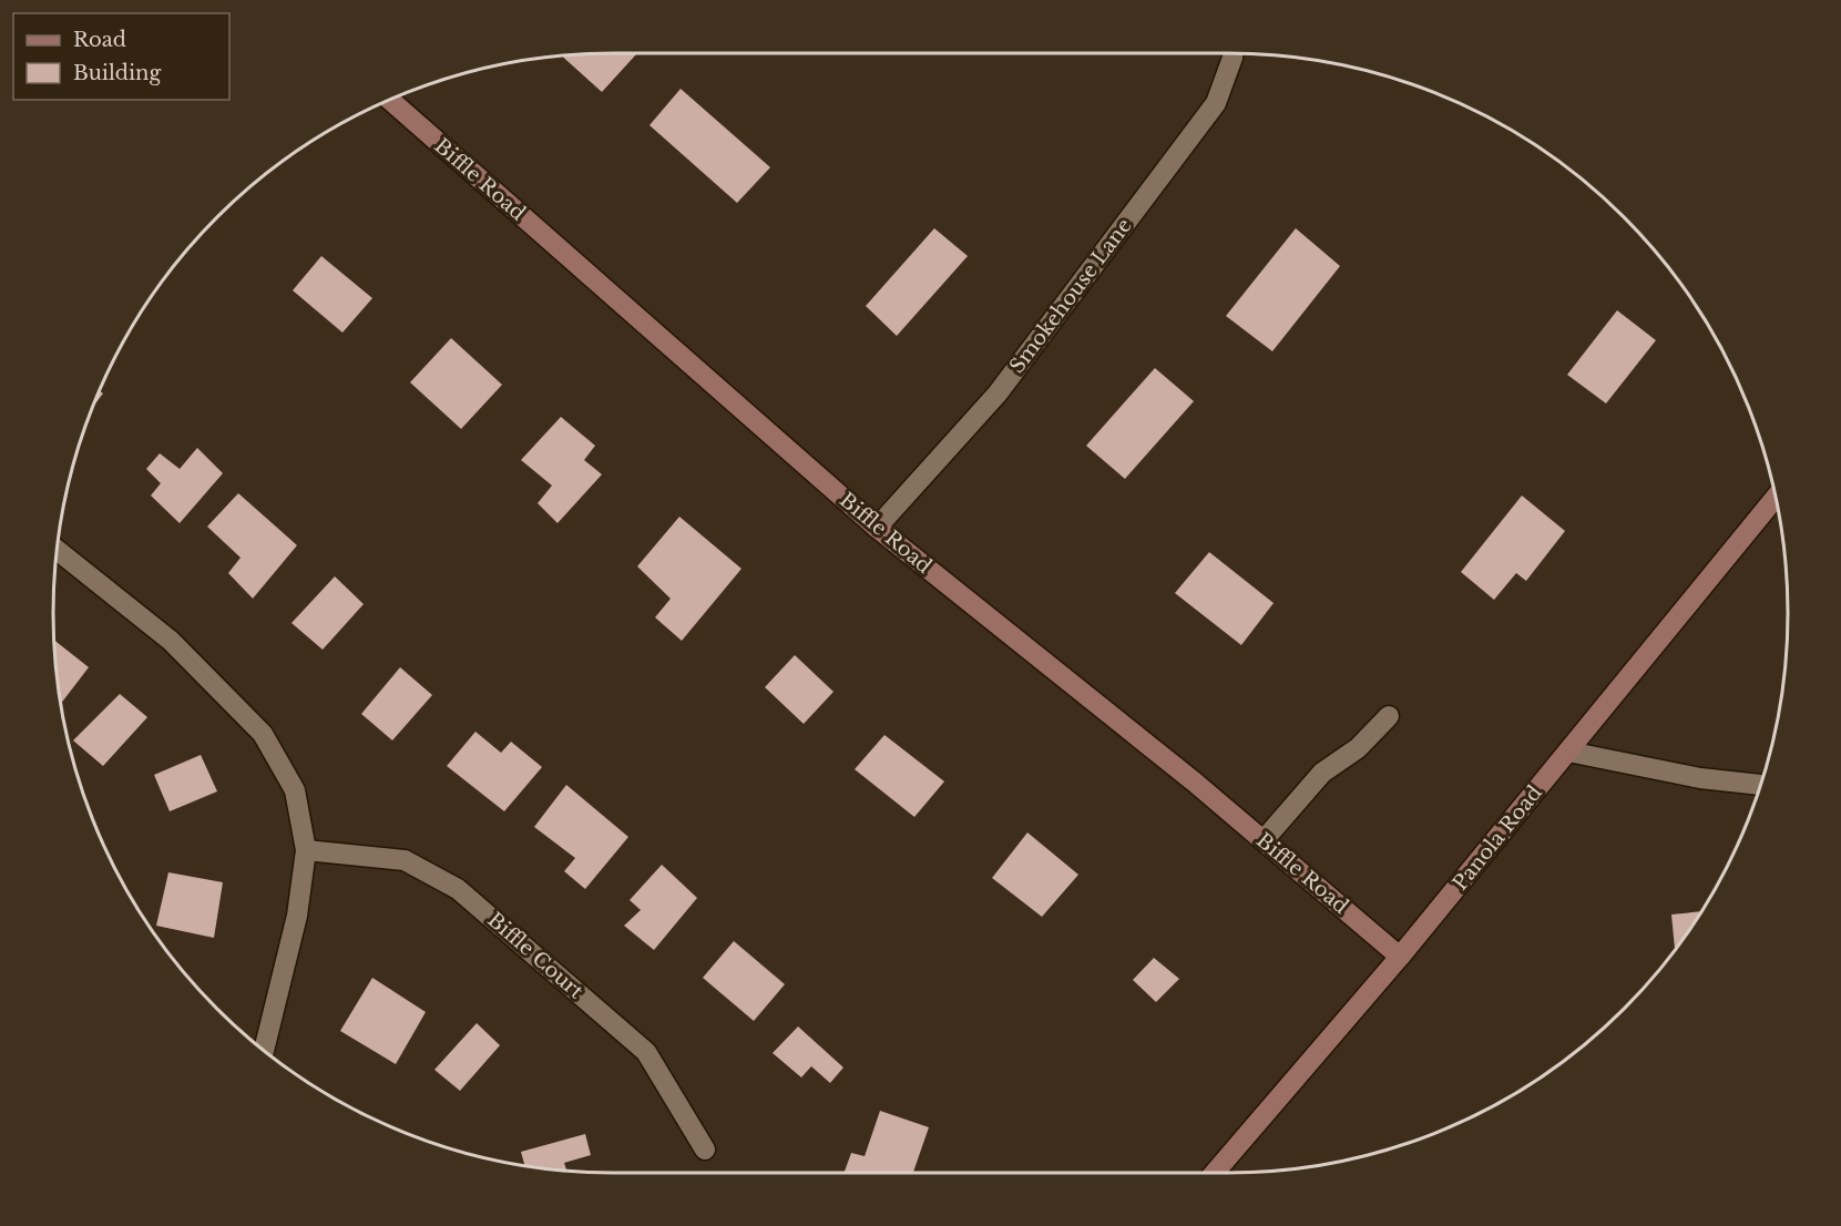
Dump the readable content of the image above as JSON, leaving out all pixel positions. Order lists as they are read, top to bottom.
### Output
{
  "streets": {
    "street": [
      "Biffle Road",
      "Smokehouse Lane",
      "Panola Road",
      "Biffle Court"
    ]
  },
  "crossings": [
    ["Biffle Road", "Smokehouse Lane"],
    ["Biffle Road", "Panola Road"]
  ],
  "legend": ["Road", "Building"]
}
